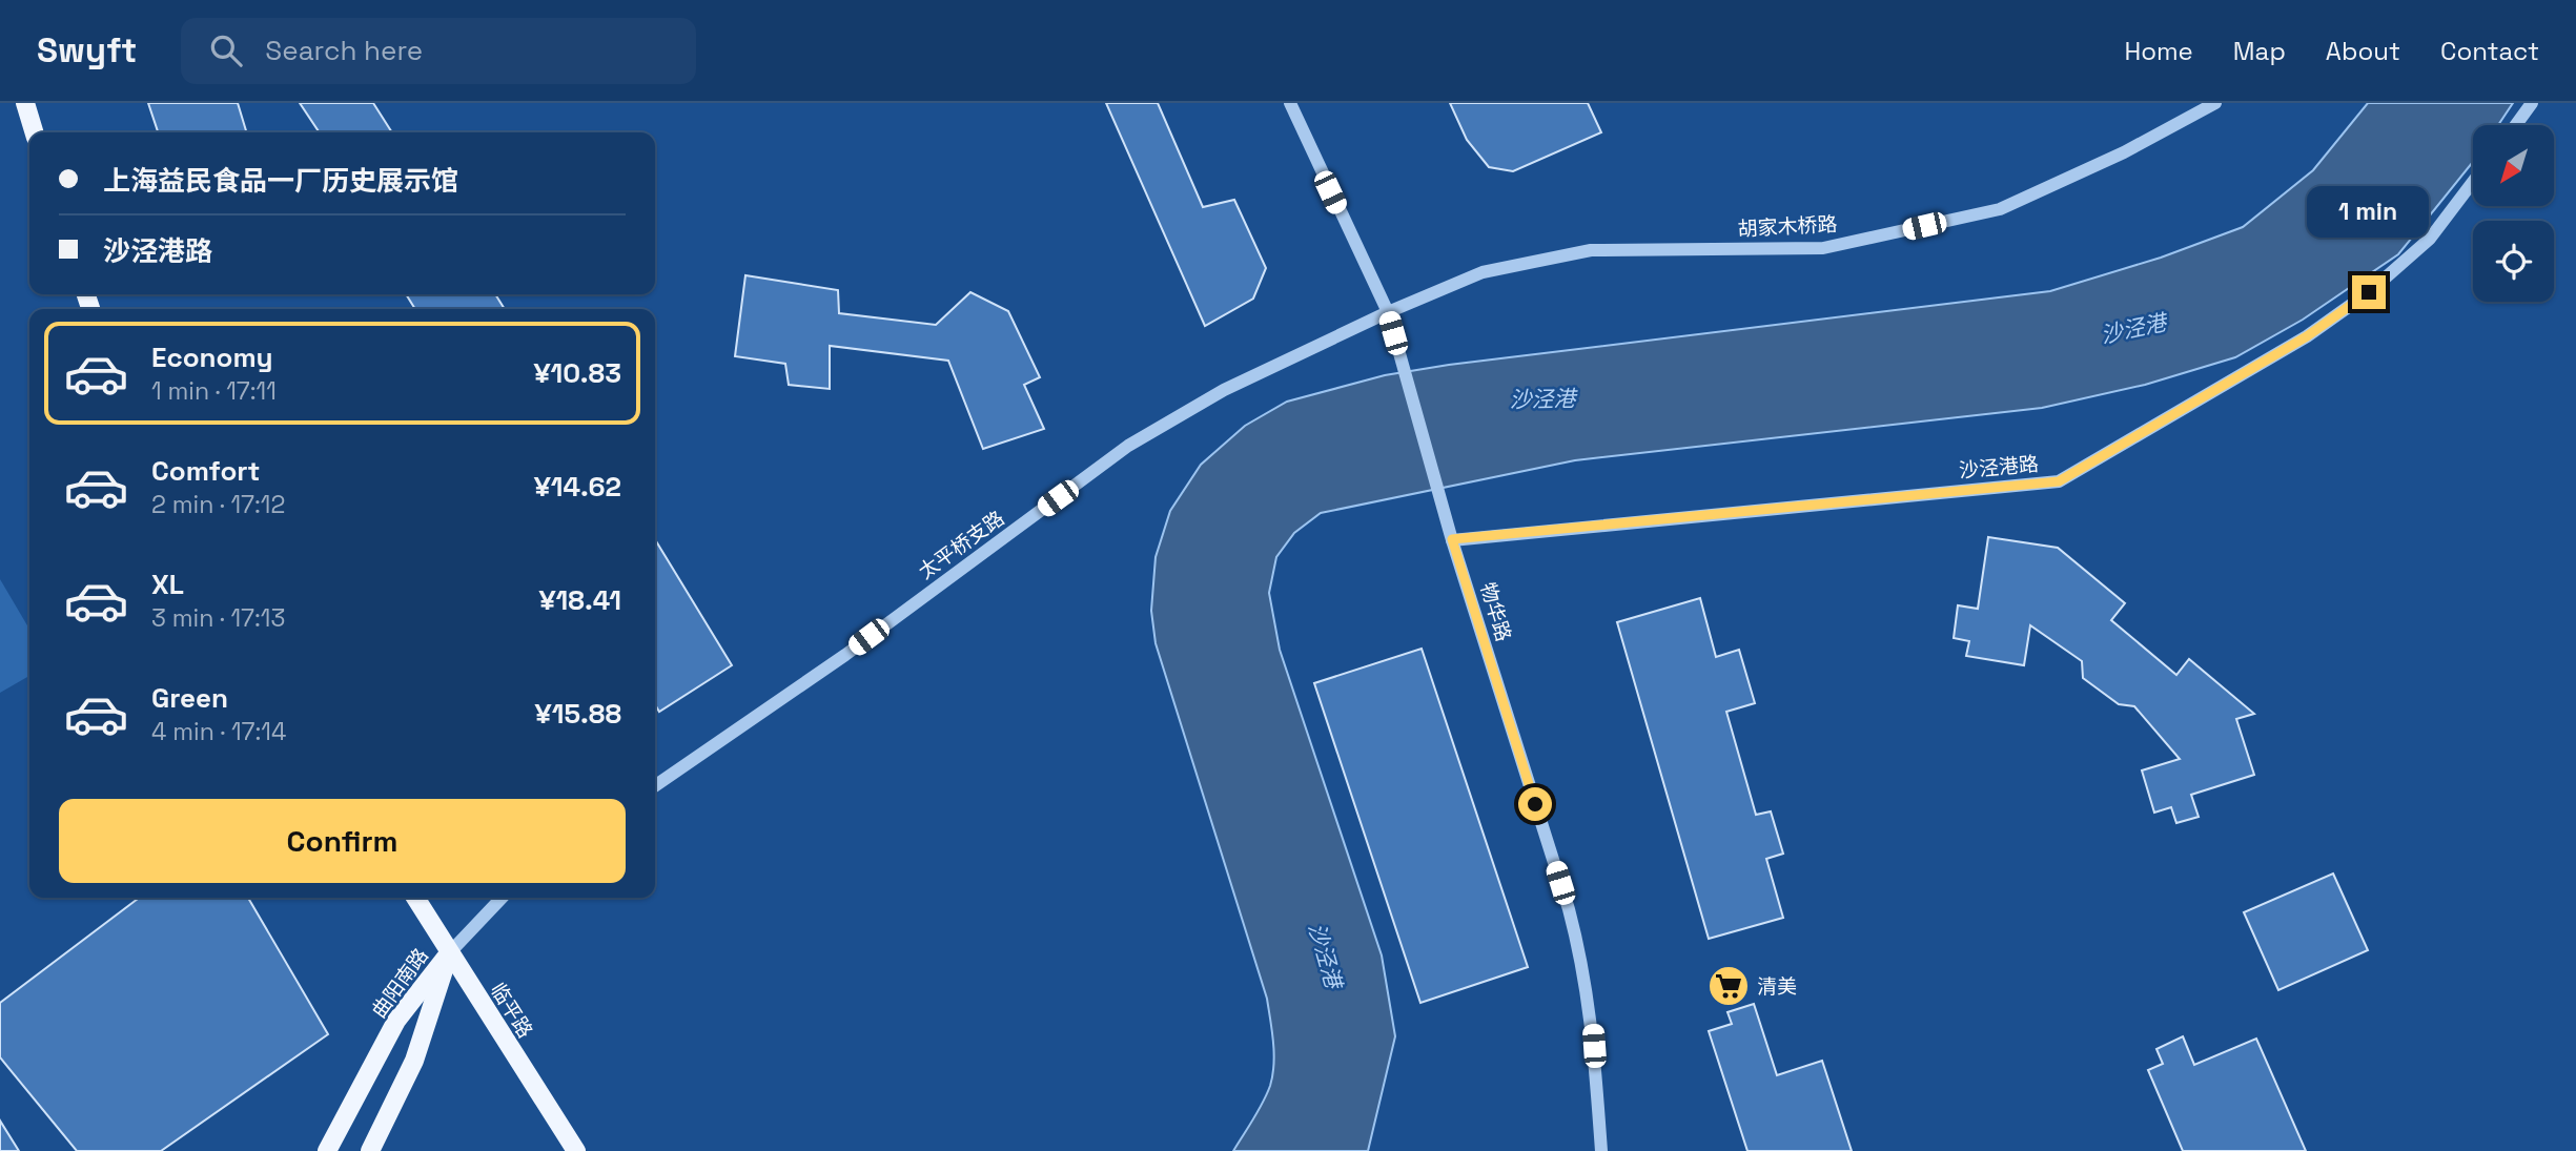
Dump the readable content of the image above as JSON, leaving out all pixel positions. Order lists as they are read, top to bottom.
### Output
{
  "streets": {
    "main road": ["曲阳南路", "临平路"],
    "street": [
      "胡家木桥路",
      "沙泾港路",
      "太平桥支路",
      "物华路"
    ]
  },
  "crossings": [
    ["胡家木桥路", "太平桥支路"],
    ["胡家木桥路", "物华路"],
    ["沙泾港路", "物华路"],
    ["太平桥支路", "物华路"],
    ["曲阳南路", "临平路"]
  ],
  "water": ["沙泾港"],
  "places": {
    "supermarket": ["清美"]
  },
  "north": "bottom left",
  "page": {
    "header": "Swyft",
    "search": "Search here",
    "nav": [
      "Home",
      "Map",
      "About",
      "Contact"
    ],
    "banner": ["上海益民食品一厂历史展示馆", "沙泾港路"],
    "bubble": "1 min",
    "list": [
      {
        "name": "Economy",
        "note": "1 min · 17:11",
        "value": "¥10.83"
      },
      {
        "name": "Comfort",
        "note": "2 min · 17:12",
        "value": "¥14.62"
      },
      {
        "name": "XL",
        "note": "3 min · 17:13",
        "value": "¥18.41"
      },
      {
        "name": "Green",
        "note": "4 min · 17:14",
        "value": "¥15.88"
      }
    ],
    "buttons": "Confirm"
  }
}
